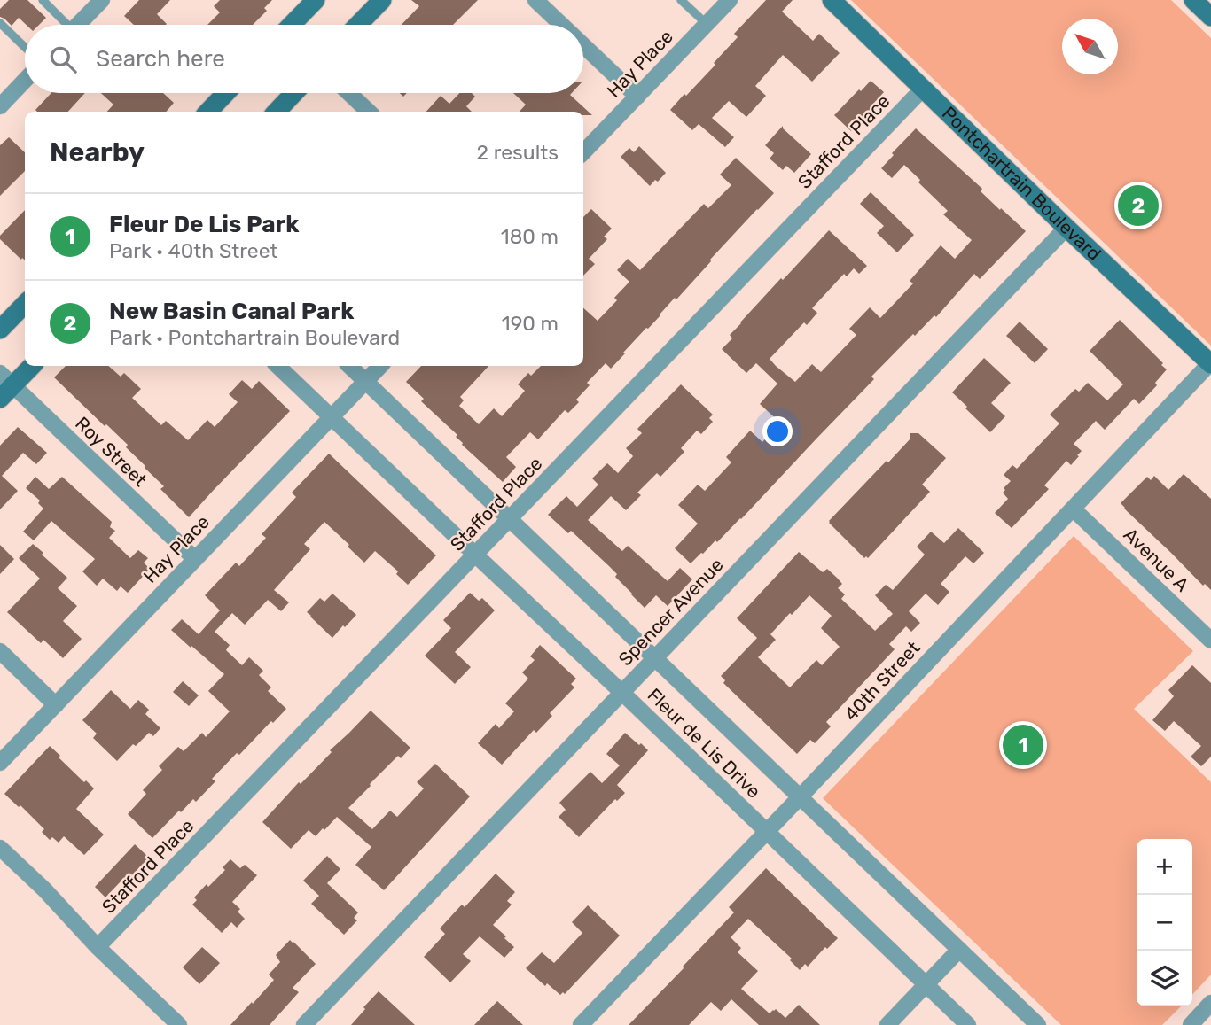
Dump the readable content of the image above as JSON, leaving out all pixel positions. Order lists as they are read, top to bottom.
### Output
{
  "streets": {
    "main road": ["Pontchartrain Boulevard"],
    "street": [
      "Hay Place",
      "Stafford Place",
      "Roy Street",
      "Avenue A",
      "Spencer Avenue",
      "40th Street",
      "Fleur de Lis Drive"
    ]
  },
  "crossings": [
    ["Hay Place", "Roy Street"],
    ["Hay Place", "Fleur de Lis Drive"],
    ["Stafford Place", "Pontchartrain Boulevard"],
    ["Stafford Place", "Fleur de Lis Drive"],
    ["Pontchartrain Boulevard", "Spencer Avenue"],
    ["Pontchartrain Boulevard", "40th Street"],
    ["Avenue A", "40th Street"],
    ["Spencer Avenue", "Fleur de Lis Drive"],
    ["40th Street", "Fleur de Lis Drive"]
  ],
  "north": "top left",
  "page": {
    "search": "Search here",
    "heading": ["Nearby", "2 results"],
    "pins": ["2", "1"],
    "list": [
      {
        "mark": "1",
        "name": "Fleur De Lis Park",
        "note": "Park · 40th Street",
        "value": "180 m"
      },
      {
        "mark": "2",
        "name": "New Basin Canal Park",
        "note": "Park · Pontchartrain Boulevard",
        "value": "190 m"
      }
    ],
    "map_buttons": ["+", "−"]
  }
}
